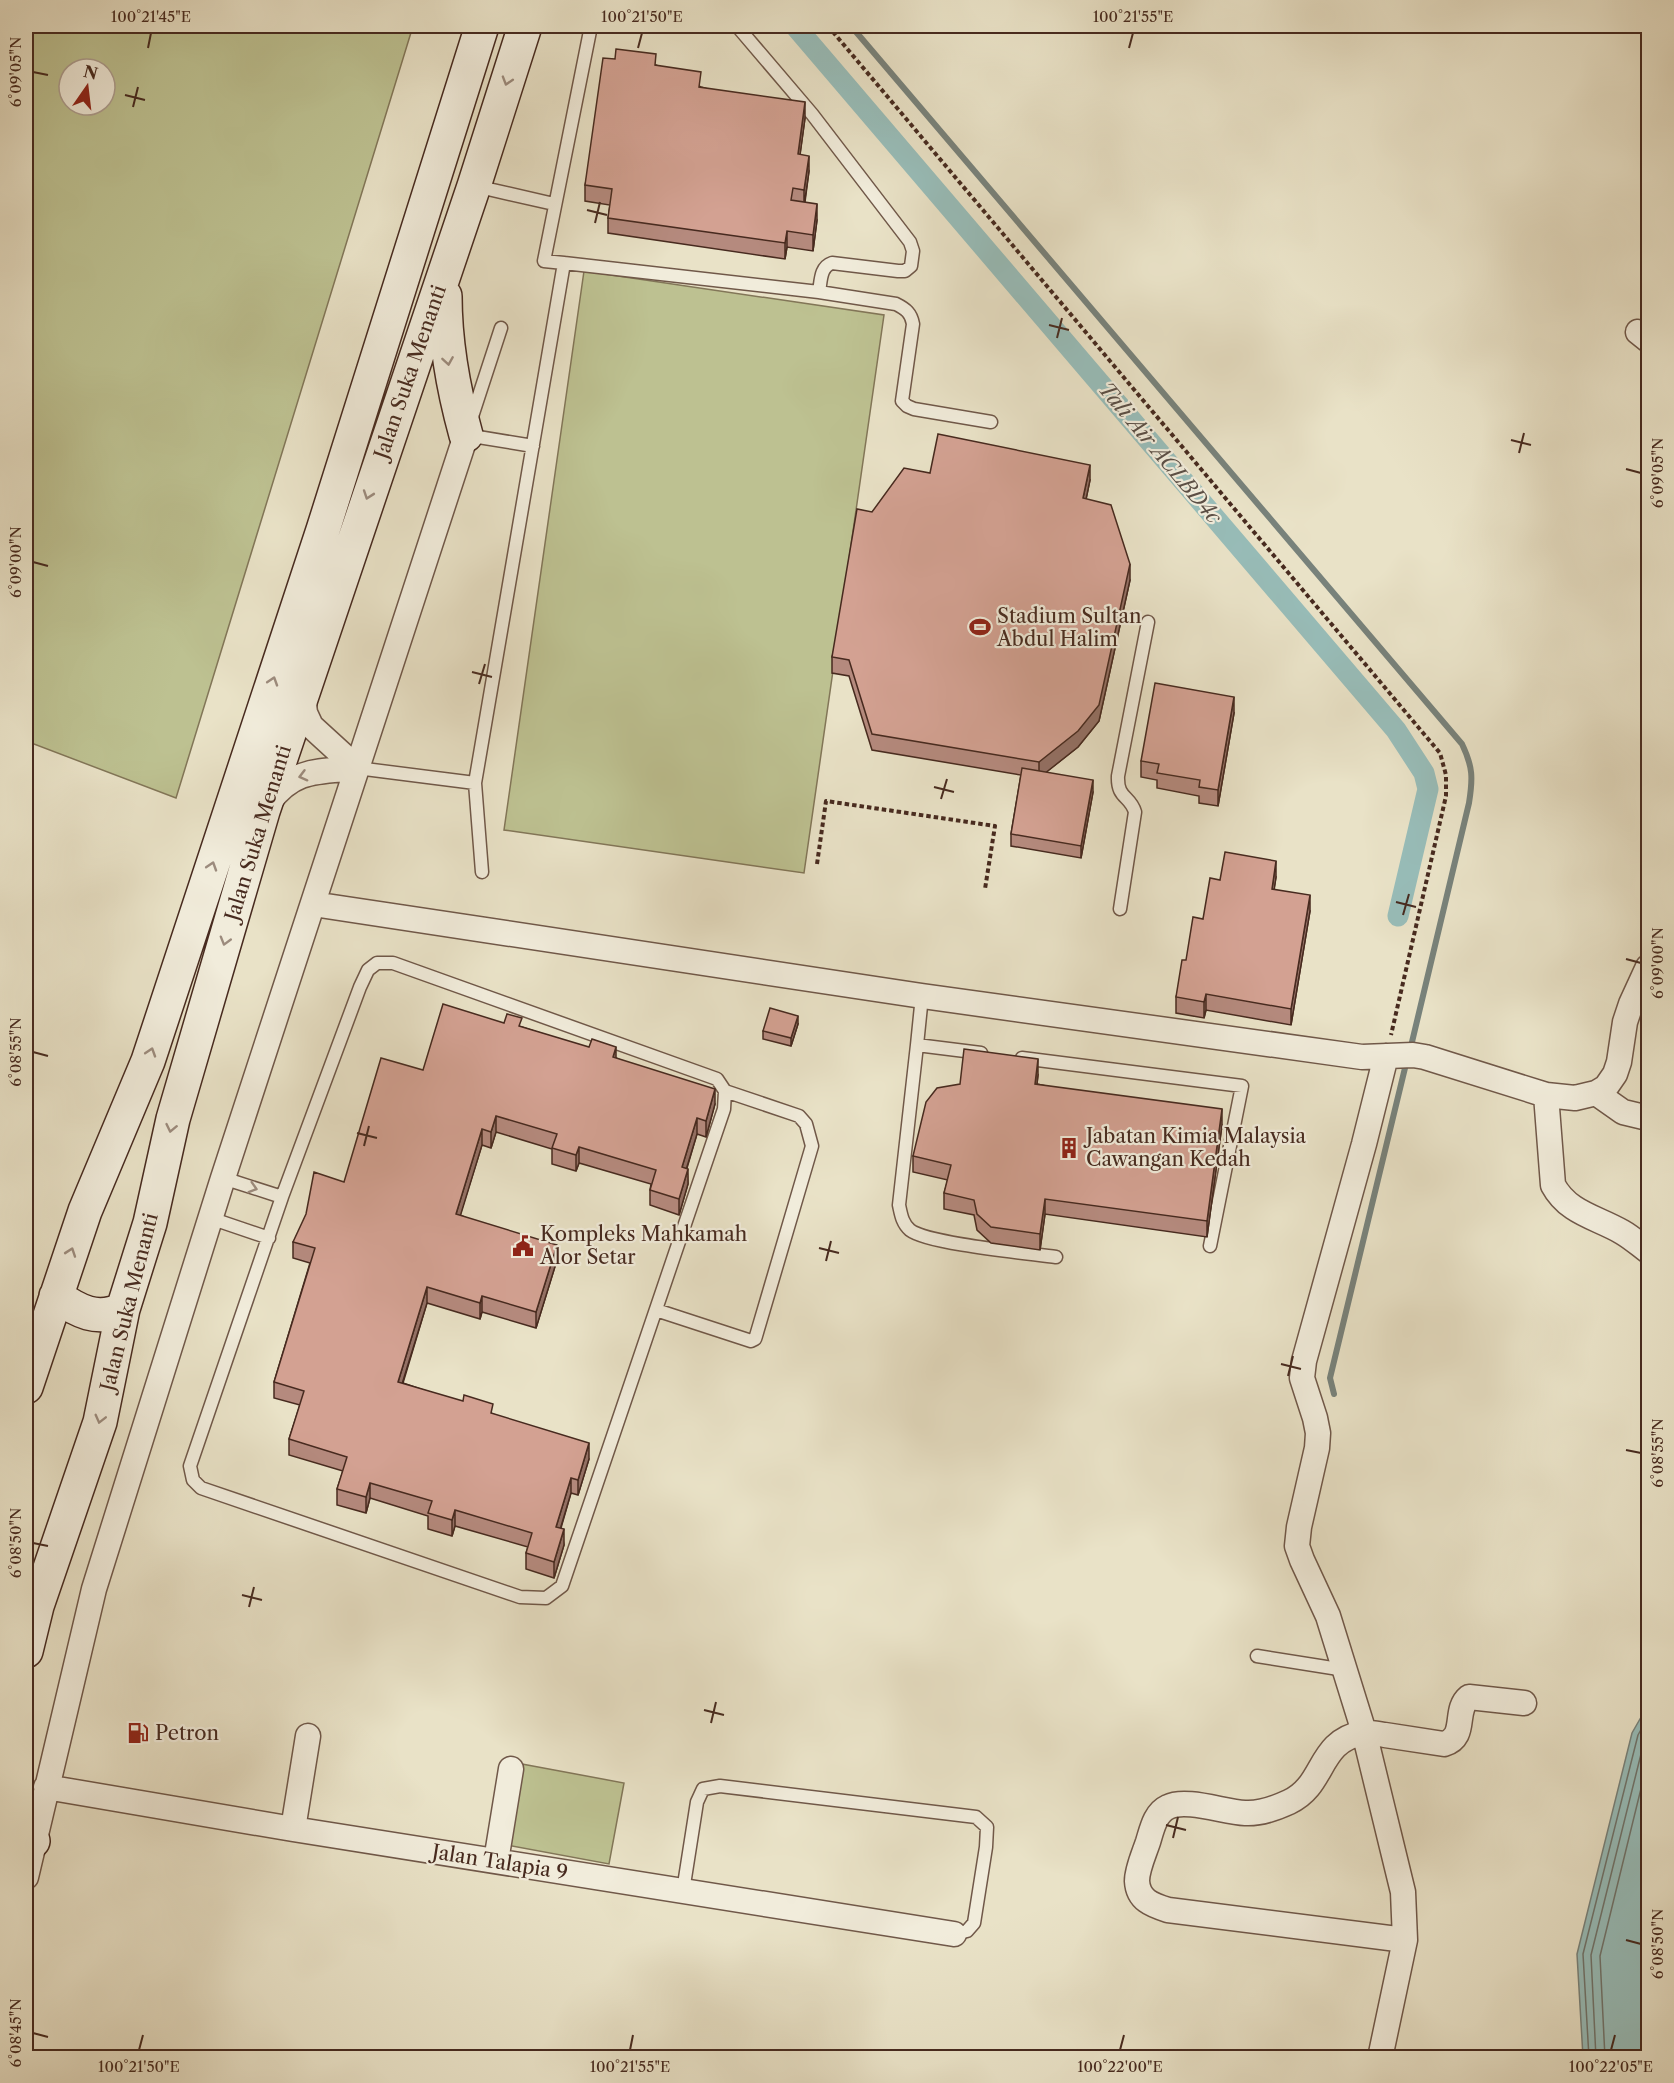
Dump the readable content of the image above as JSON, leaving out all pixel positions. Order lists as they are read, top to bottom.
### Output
{
  "streets": {
    "main road": ["Jalan Suka Menanti"],
    "street": ["Jalan Talapia 9"]
  },
  "water": ["Tali Air ACLBD4c"],
  "places": {
    "sports": ["Stadium Sultan Abdul Halim"],
    "building": ["Jabatan Kimia Malaysia Cawangan Kedah"],
    "public building": ["Kompleks Mahkamah Alor Setar"],
    "fuel station": ["Petron"]
  },
  "north": "top",
  "coordinates": [
    "100°21'45\"E",
    "100°21'50\"E",
    "100°21'55\"E",
    "6°09'05\"N",
    "6°09'00\"N",
    "6°08'55\"N",
    "6°08'50\"N",
    "6°08'45\"N",
    "100°22'00\"E",
    "100°22'05\"E"
  ]
}
